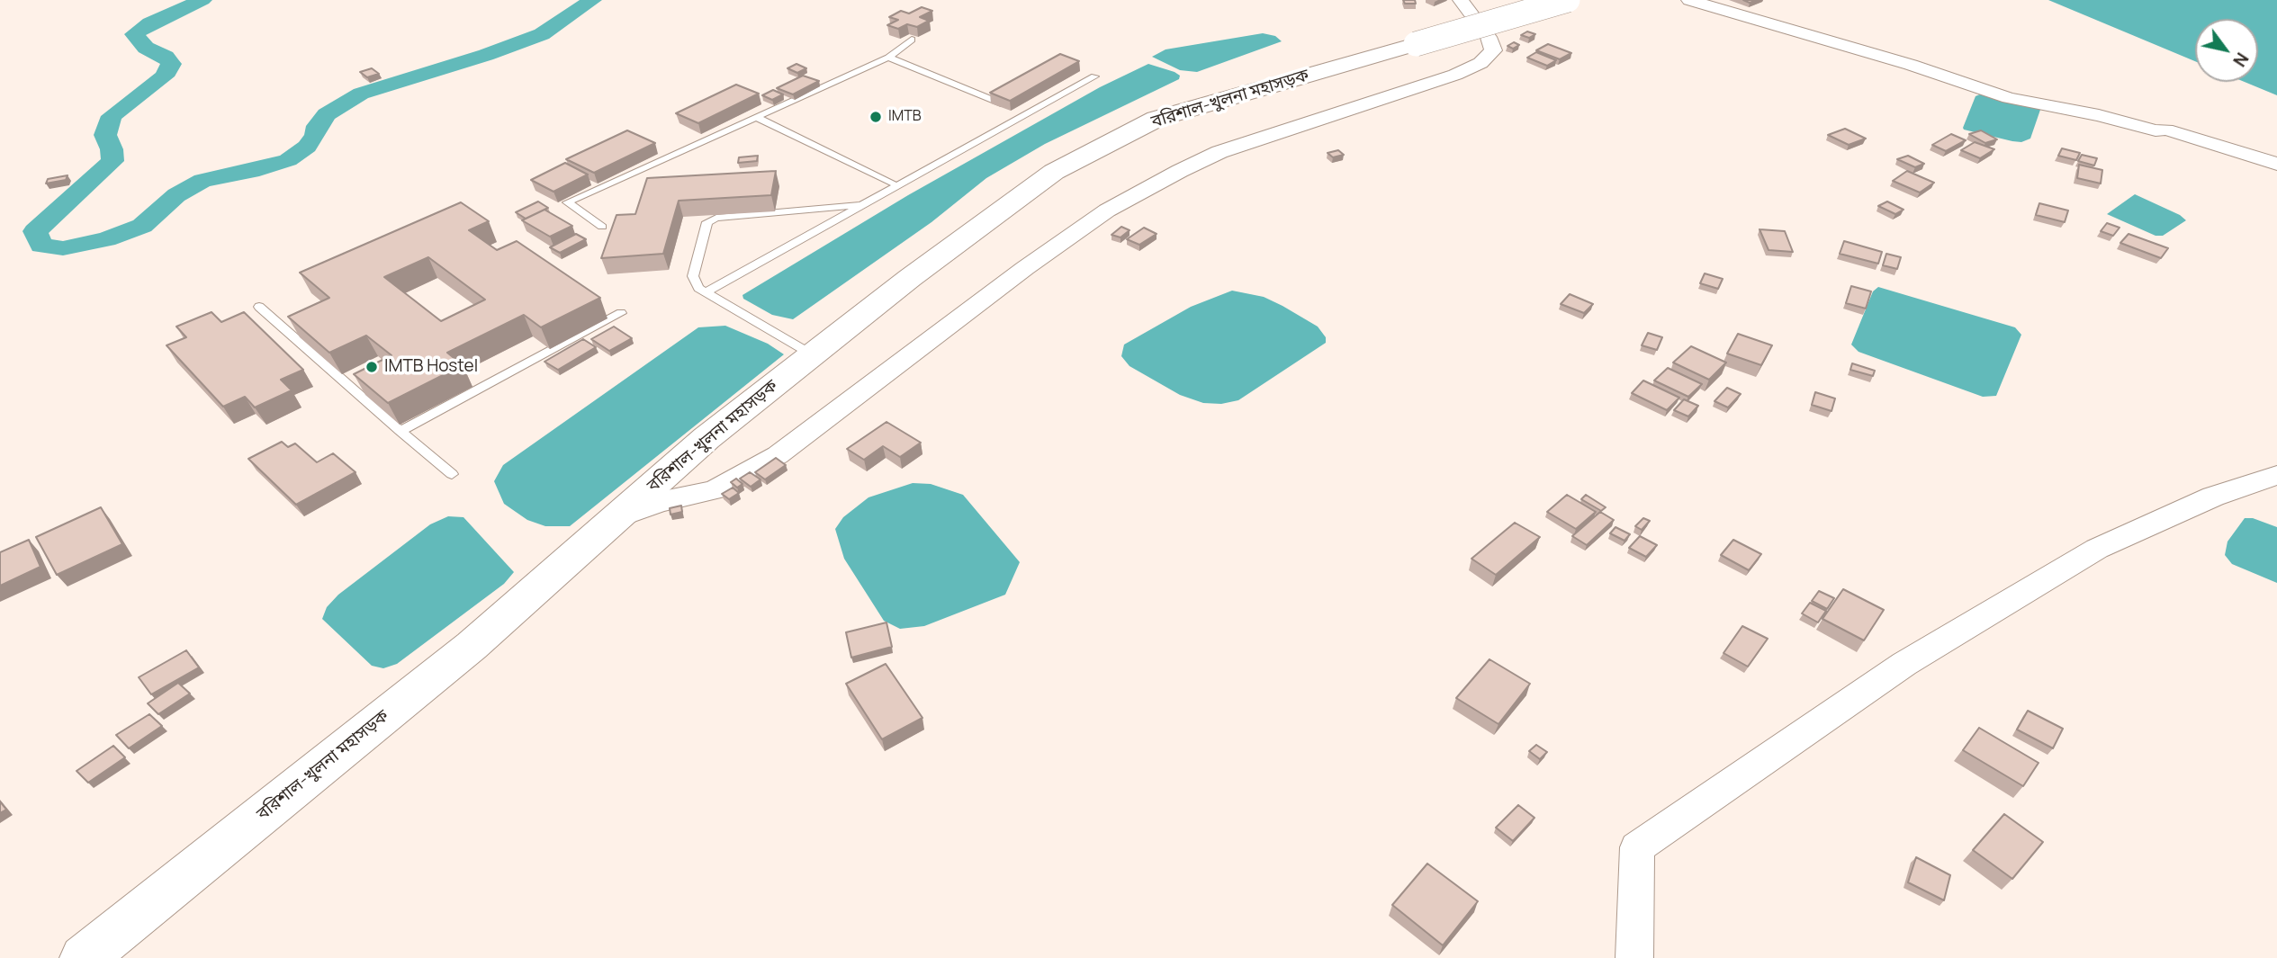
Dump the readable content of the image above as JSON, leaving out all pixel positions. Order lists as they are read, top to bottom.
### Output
{
  "streets": {
    "highway": ["বরিশাল-খুলনা মহাসড়ক"]
  },
  "places": ["IMTB", "IMTB Hostel"],
  "north": "bottom right"
}
